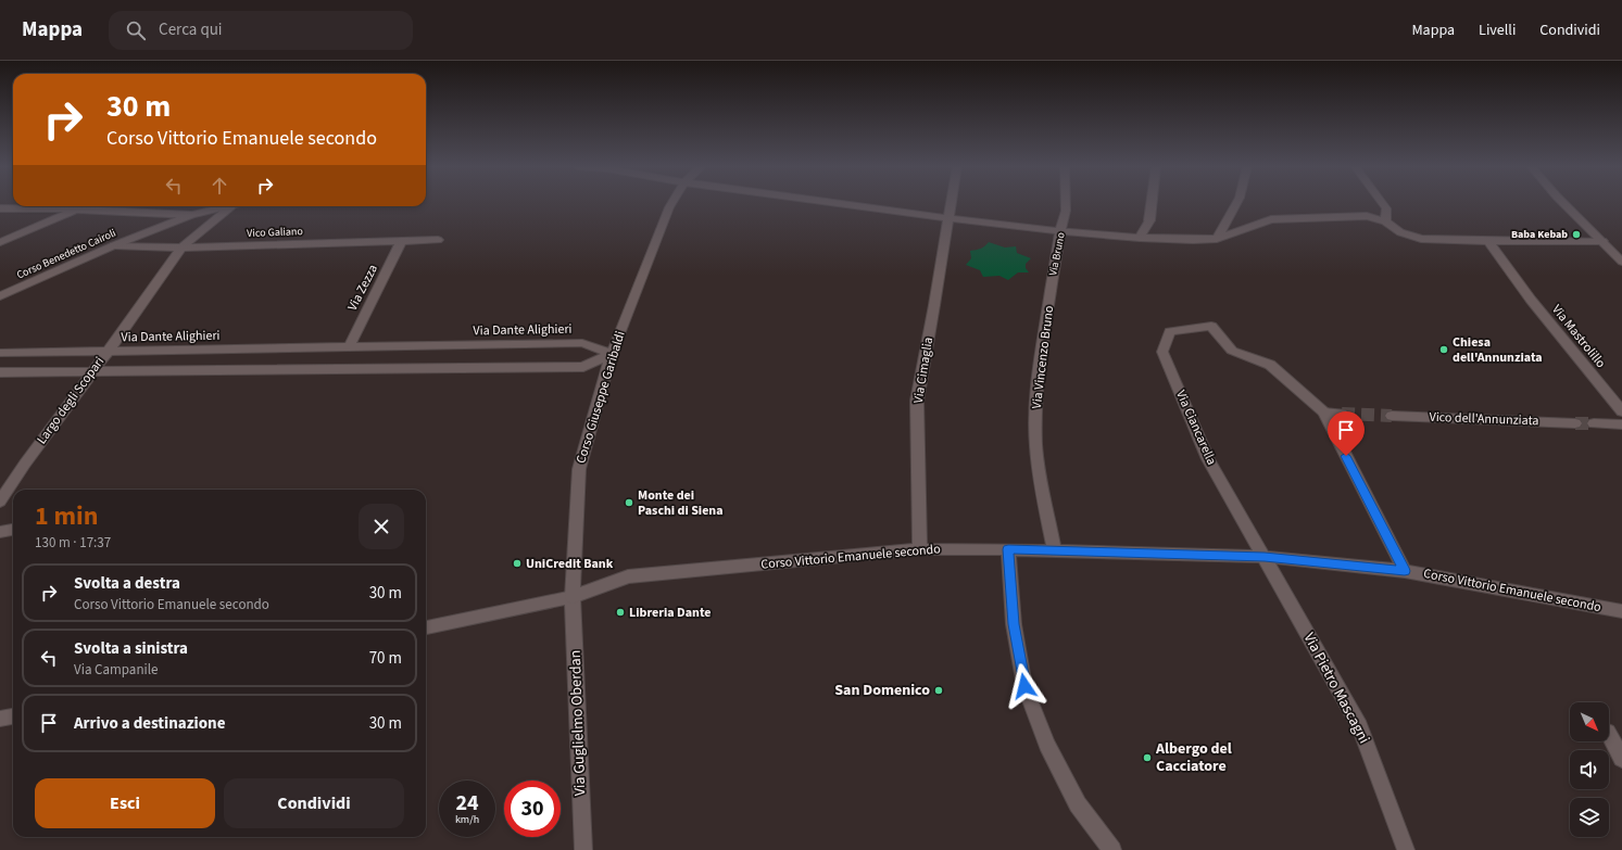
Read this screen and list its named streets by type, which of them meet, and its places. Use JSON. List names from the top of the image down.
{
  "streets": {
    "street": [
      "Vico Galiano",
      "Corso Benedetto Cairoli",
      "Via Bruno",
      "Via Zezza",
      "Via Dante Alighieri",
      "Via Mastrolillo",
      "Via Vincenzo Bruno",
      "Via Cimaglia",
      "Corso Giuseppe Garibaldi",
      "Largo degli Scopari",
      "Vico dell'Annunziata",
      "Via Ciancarella",
      "Corso Vittorio Emanuele secondo",
      "Via Pietro Mascagni",
      "Via Guglielmo Oberdan"
    ]
  },
  "crossings": [
    ["Vico Galiano", "Corso Benedetto Cairoli"],
    ["Vico Galiano", "Via Zezza"],
    ["Vico Galiano", "Largo degli Scopari"],
    ["Via Bruno", "Via Vincenzo Bruno"],
    ["Via Zezza", "Via Dante Alighieri"],
    ["Via Dante Alighieri", "Corso Giuseppe Garibaldi"],
    ["Via Dante Alighieri", "Largo degli Scopari"],
    ["Via Vincenzo Bruno", "Corso Vittorio Emanuele secondo"],
    ["Via Cimaglia", "Corso Vittorio Emanuele secondo"],
    ["Corso Giuseppe Garibaldi", "Corso Vittorio Emanuele secondo"],
    ["Corso Giuseppe Garibaldi", "Via Guglielmo Oberdan"],
    ["Via Ciancarella", "Corso Vittorio Emanuele secondo"],
    ["Via Ciancarella", "Via Pietro Mascagni"],
    ["Corso Vittorio Emanuele secondo", "Via Pietro Mascagni"],
    ["Corso Vittorio Emanuele secondo", "Via Guglielmo Oberdan"]
  ],
  "places": [
    "Baba Kebab",
    "Chiesa dell'Annunziata",
    "Monte dei Paschi di Siena",
    "UniCredit Bank",
    "Libreria Dante",
    "San Domenico",
    "Albergo del Cacciatore"
  ],
  "north": "bottom right",
  "page": {
    "header": "Mappa",
    "search": "Cerca qui",
    "nav": ["Mappa", "Livelli", "Condividi"],
    "turn": ["30 m", "Corso Vittorio Emanuele secondo"],
    "heading": ["1 min", "130 m · 17:37"],
    "list": [
      {
        "name": "Svolta a destra",
        "note": "Corso Vittorio Emanuele secondo",
        "value": "30 m"
      },
      {
        "name": "Svolta a sinistra",
        "note": "Via Campanile",
        "value": "70 m"
      },
      {
        "name": "Arrivo a destinazione",
        "value": "30 m"
      }
    ],
    "buttons": ["Esci", "Condividi"],
    "speed": "24 km/h",
    "limit": "30"
  }
}
